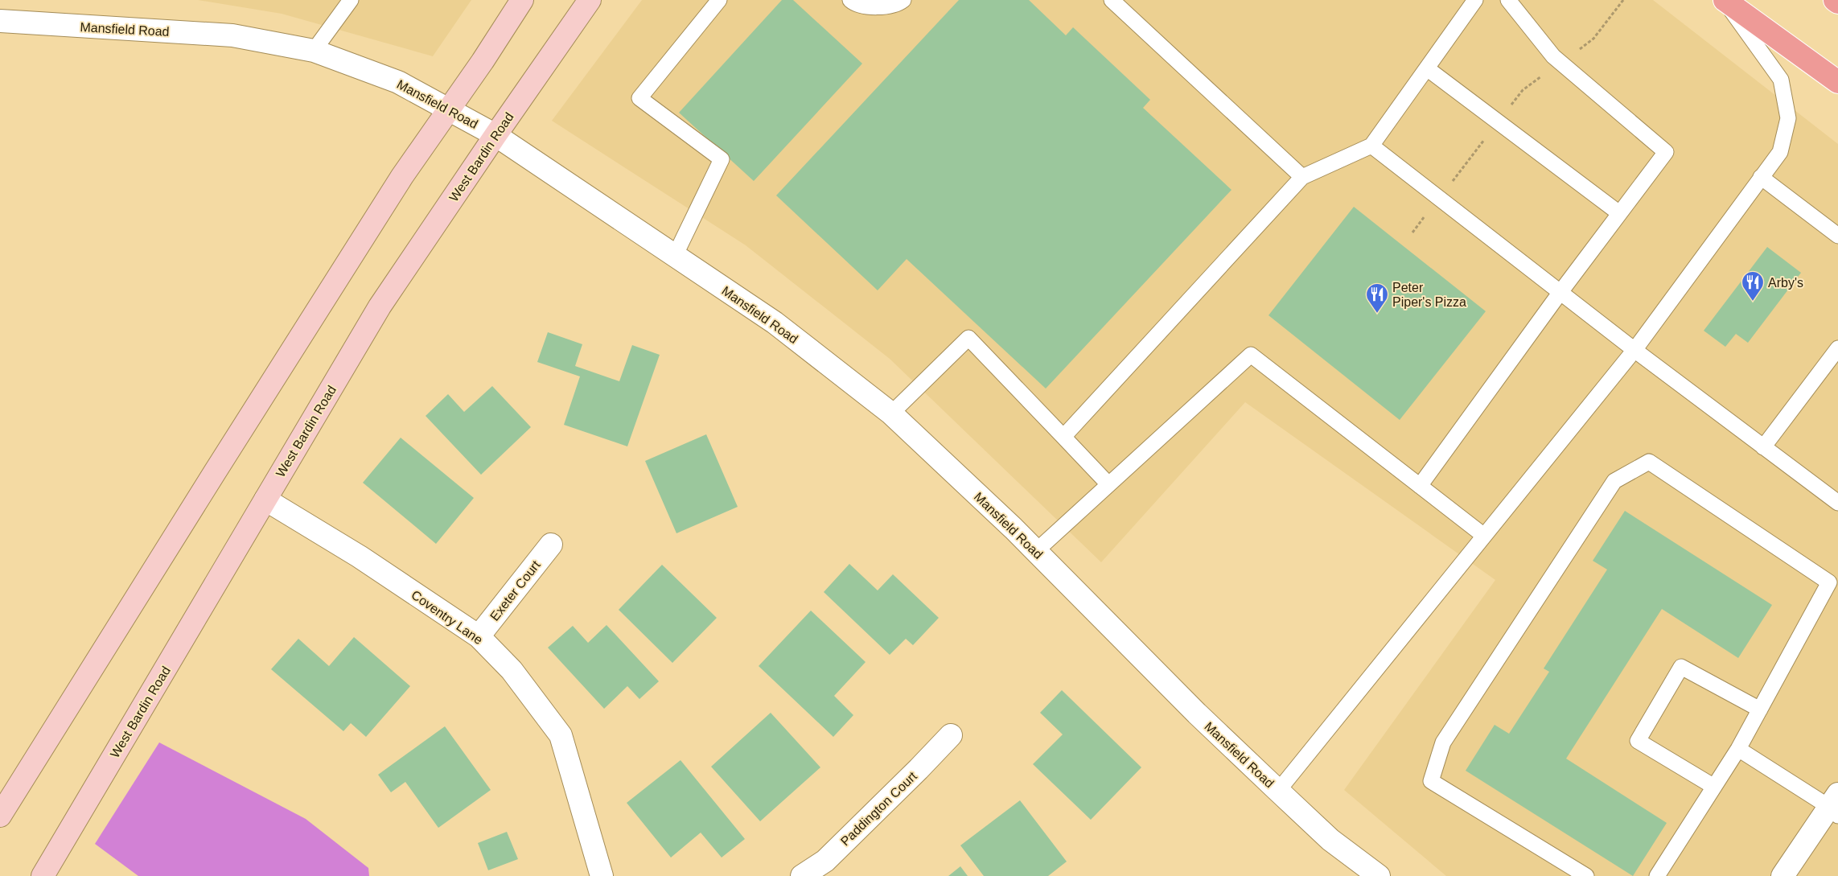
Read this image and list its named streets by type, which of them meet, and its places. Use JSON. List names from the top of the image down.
{
  "streets": {
    "main road": ["West Bardin Road"],
    "street": [
      "Mansfield Road",
      "Exeter Court",
      "Coventry Lane",
      "Paddington Court"
    ]
  },
  "crossings": [
    ["Mansfield Road", "West Bardin Road"],
    ["West Bardin Road", "Coventry Lane"],
    ["Exeter Court", "Coventry Lane"]
  ],
  "places": {
    "restaurant": ["Arby's", "Peter Piper's Pizza"]
  }
}
